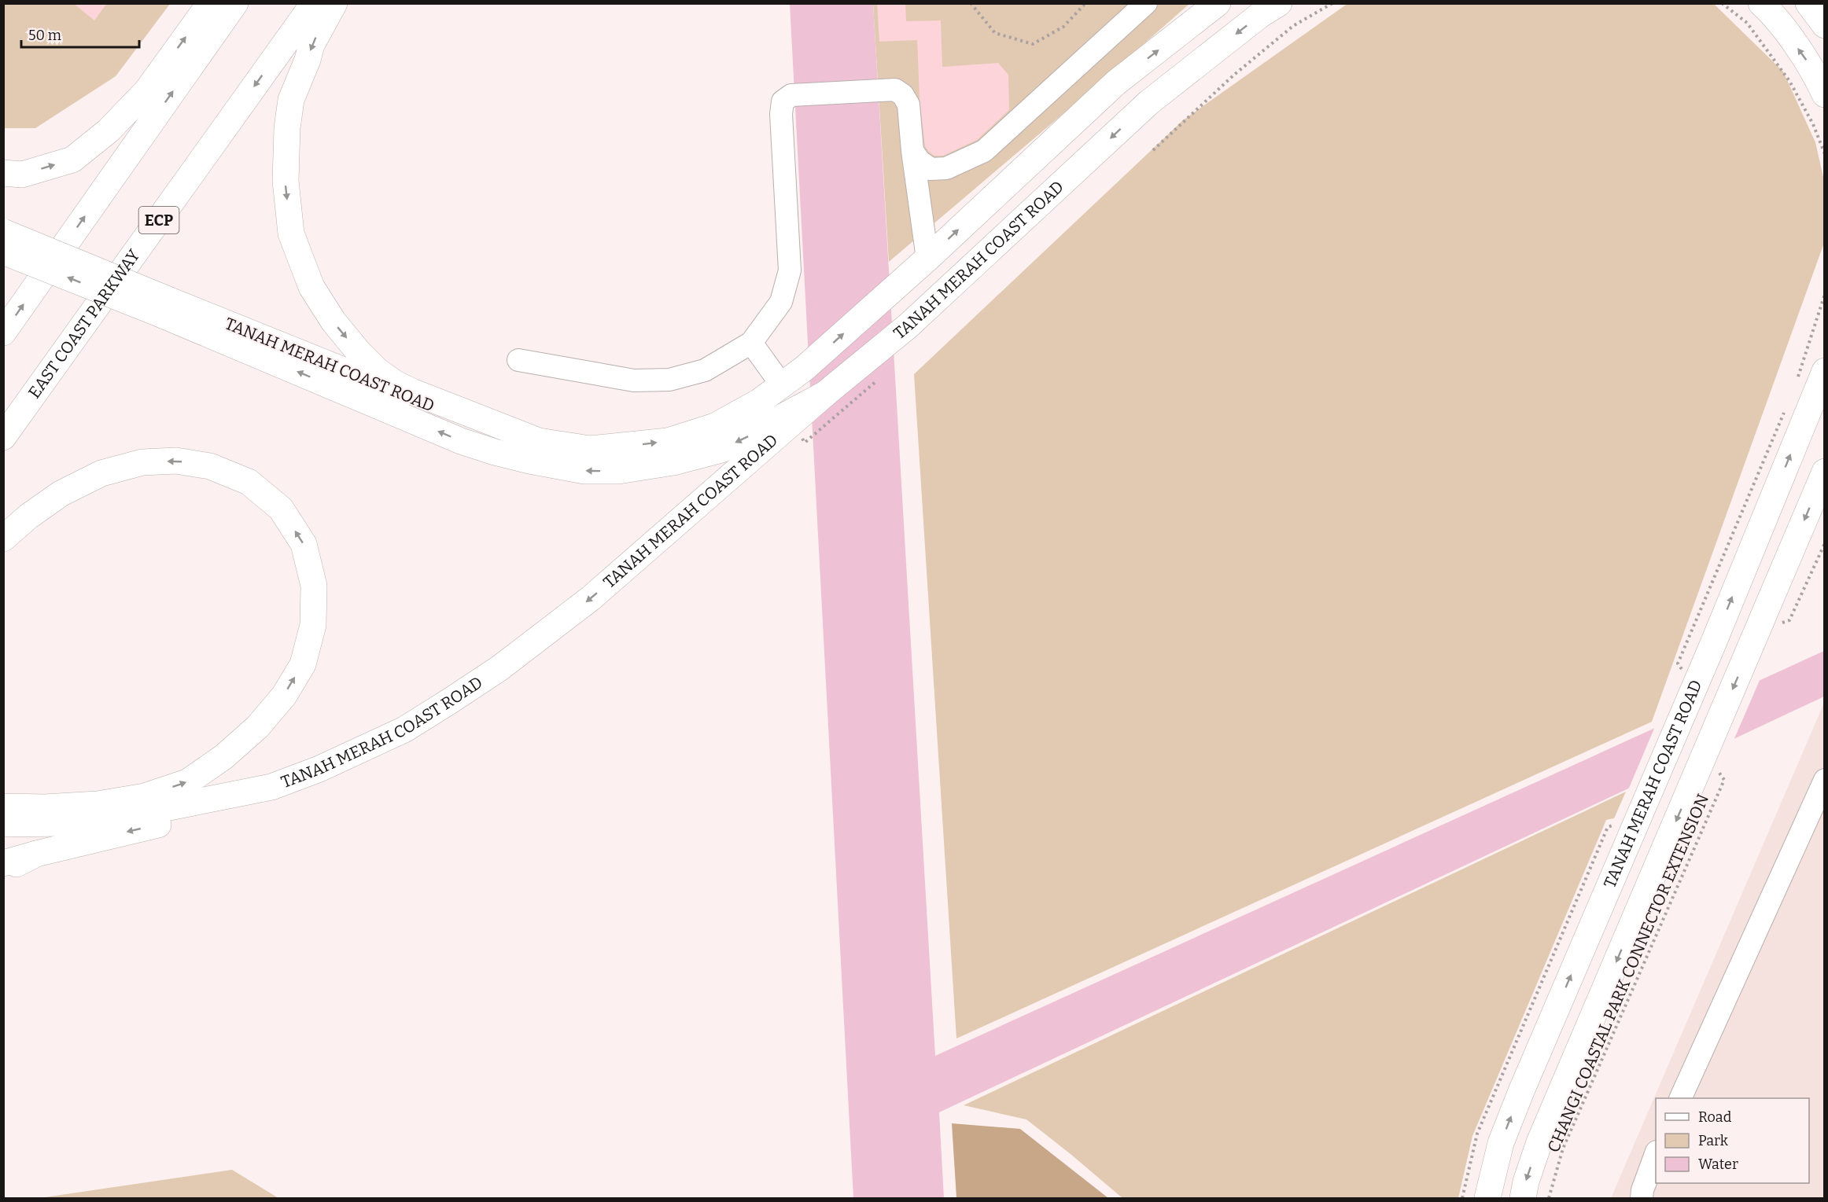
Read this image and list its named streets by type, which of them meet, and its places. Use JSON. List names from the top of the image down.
{
  "streets": {
    "main road": ["ECP", "TANAH MERAH COAST ROAD", "EAST COAST PARKWAY"],
    "path": ["CHANGI COASTAL PARK CONNECTOR EXTENSION"]
  },
  "legend": ["Road", "Park", "Water"],
  "scale_bar": "50 m"
}
